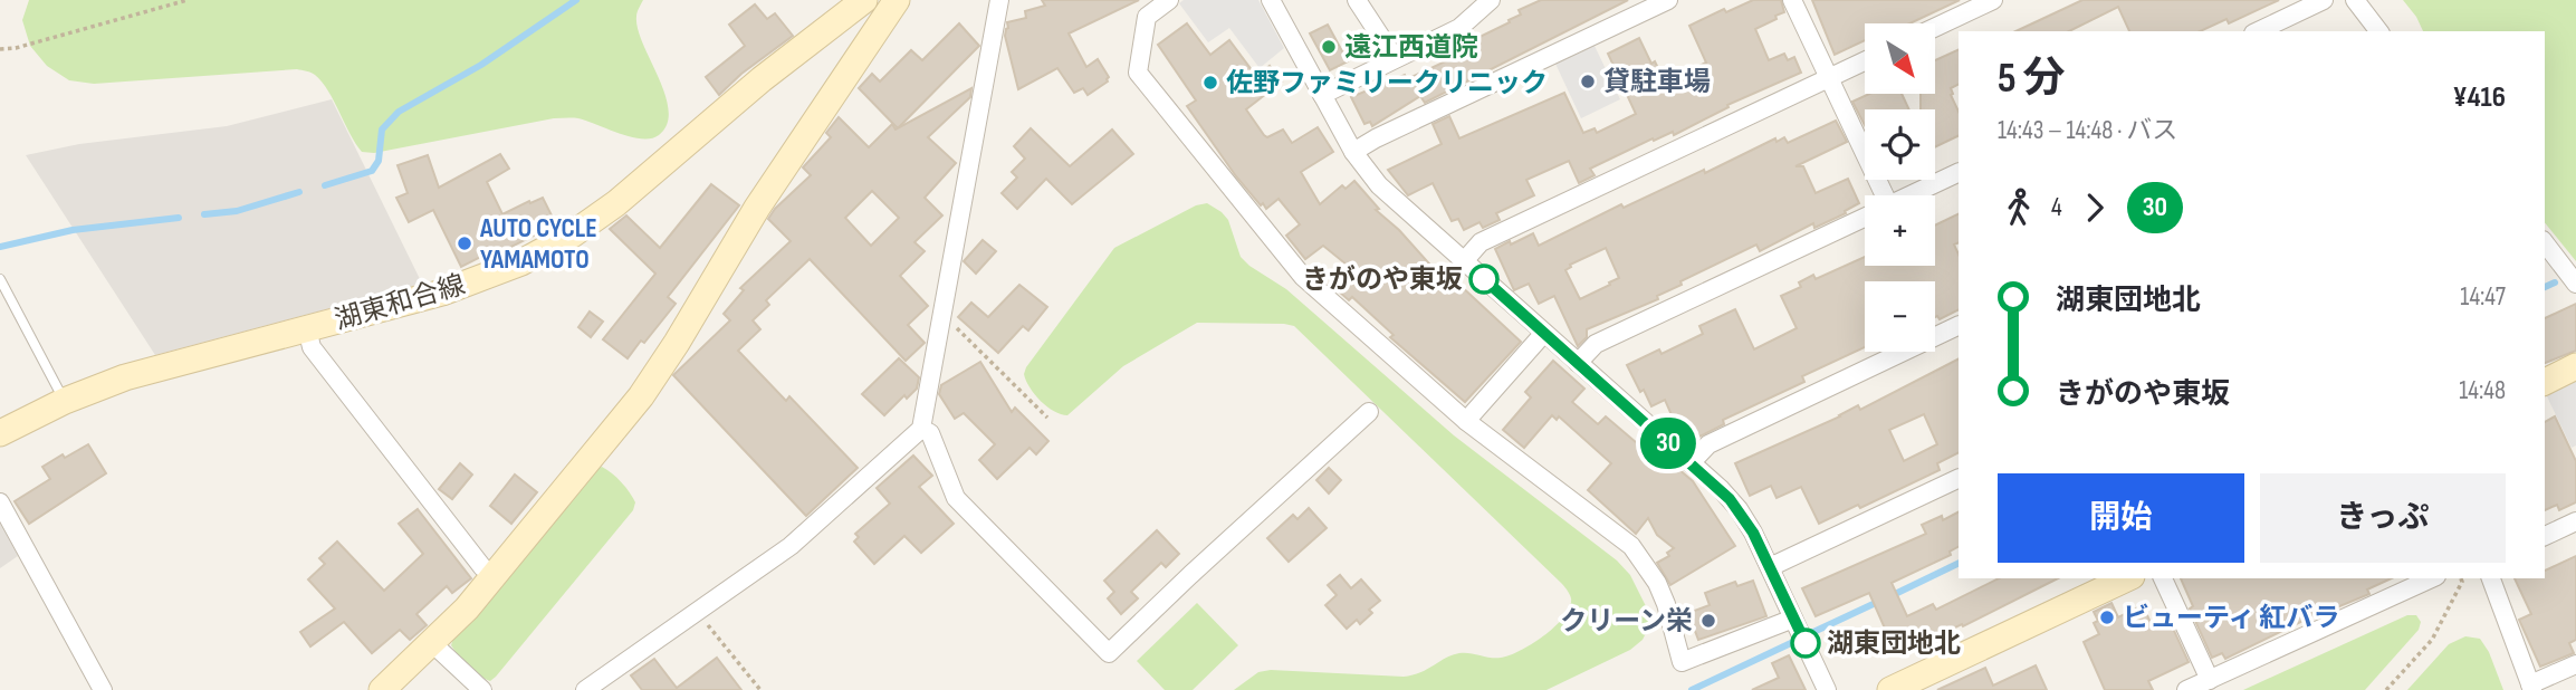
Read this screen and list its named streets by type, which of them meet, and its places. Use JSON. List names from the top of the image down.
{
  "streets": {
    "street": ["湖東和合線"]
  },
  "places": [
    "遠江西道院",
    "貸駐車場",
    "佐野ファミリークリニック",
    "AUTO CYCLE YAMAMOTO",
    "きがのや東坂",
    "ビューティ 紅バラ",
    "クリーン栄",
    "湖東団地北"
  ],
  "lines": ["bus line 30"],
  "north": "bottom right",
  "page": {
    "on_map": "30",
    "map_buttons": ["+", "−"],
    "heading": ["5 分", "14:43 – 14:48 · バス", "¥416"],
    "legs": ["4", "30"],
    "list": [
      {
        "name": "湖東団地北",
        "value": "14:47"
      },
      {
        "name": "きがのや東坂",
        "value": "14:48"
      }
    ],
    "buttons": ["開始", "きっぷ"]
  }
}
